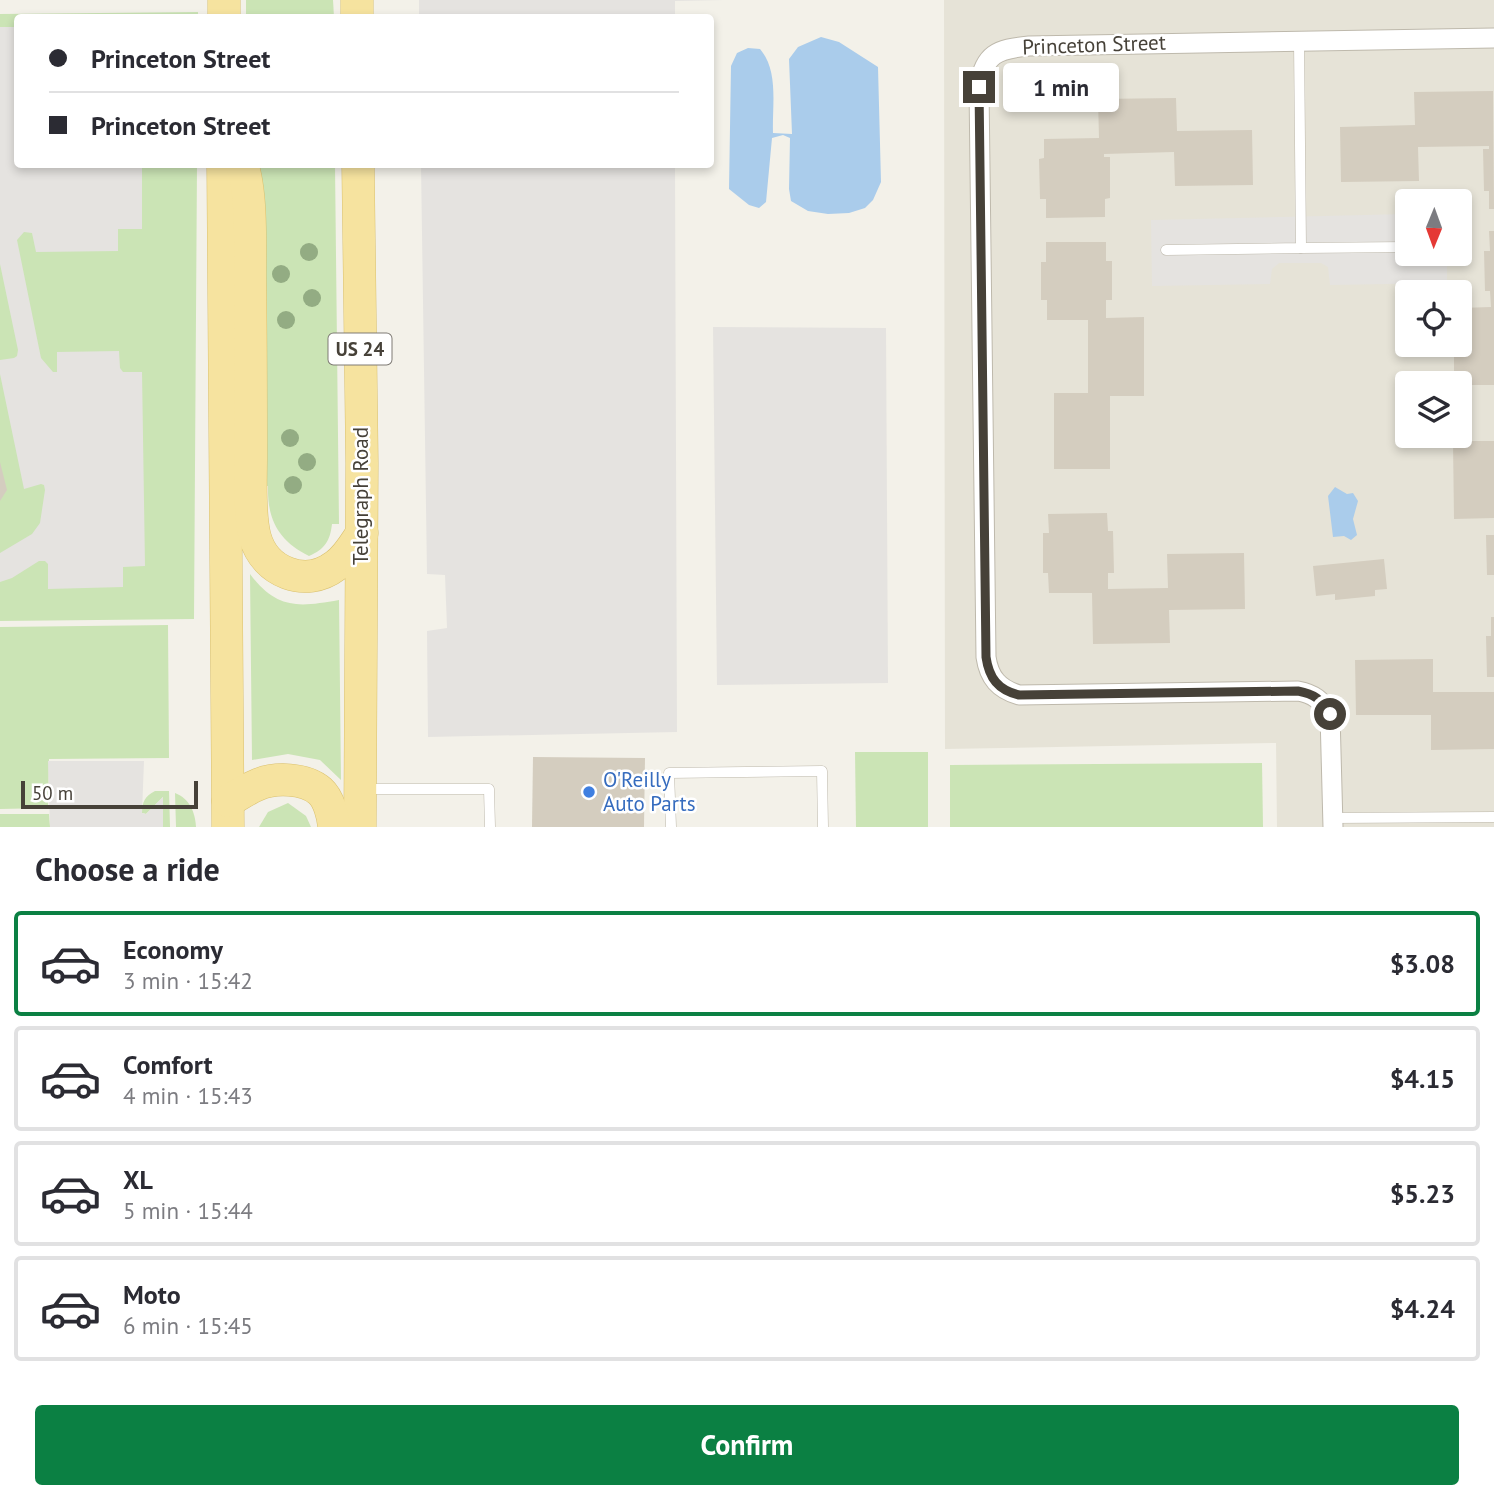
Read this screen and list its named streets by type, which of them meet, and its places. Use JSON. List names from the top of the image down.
{
  "streets": {
    "main road": ["US 24", "Telegraph Road"],
    "street": ["Princeton Street"]
  },
  "places": ["O'Reilly Auto Parts"],
  "scale_bar": "50 m",
  "north": "bottom",
  "page": {
    "banner": ["Princeton Street", "Princeton Street"],
    "bubble": "1 min",
    "scale": "50 m",
    "heading": "Choose a ride",
    "list": [
      {
        "name": "Economy",
        "note": "3 min · 15:42",
        "value": "$3.08"
      },
      {
        "name": "Comfort",
        "note": "4 min · 15:43",
        "value": "$4.15"
      },
      {
        "name": "XL",
        "note": "5 min · 15:44",
        "value": "$5.23"
      },
      {
        "name": "Moto",
        "note": "6 min · 15:45",
        "value": "$4.24"
      }
    ],
    "buttons": "Confirm"
  }
}
